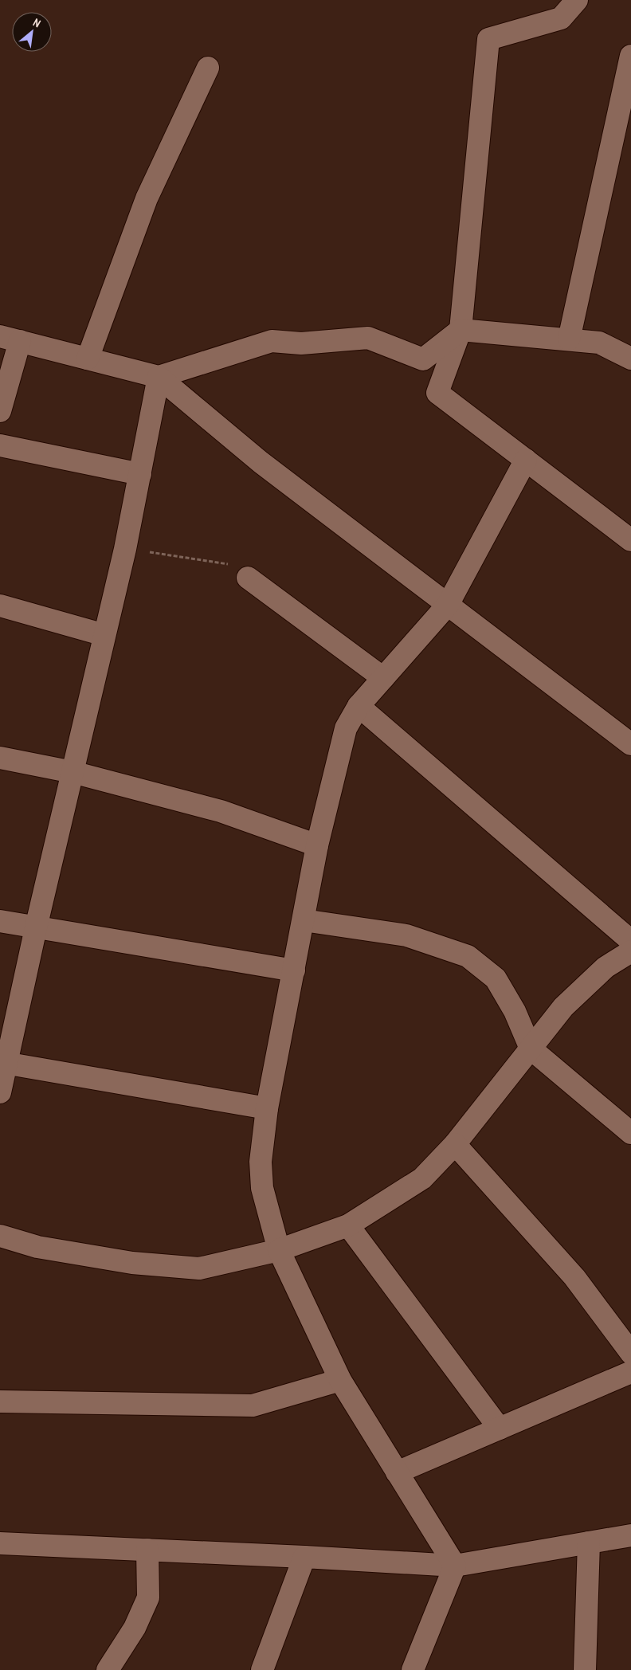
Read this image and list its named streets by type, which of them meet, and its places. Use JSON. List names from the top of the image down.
{
  "north": "top right"
}
